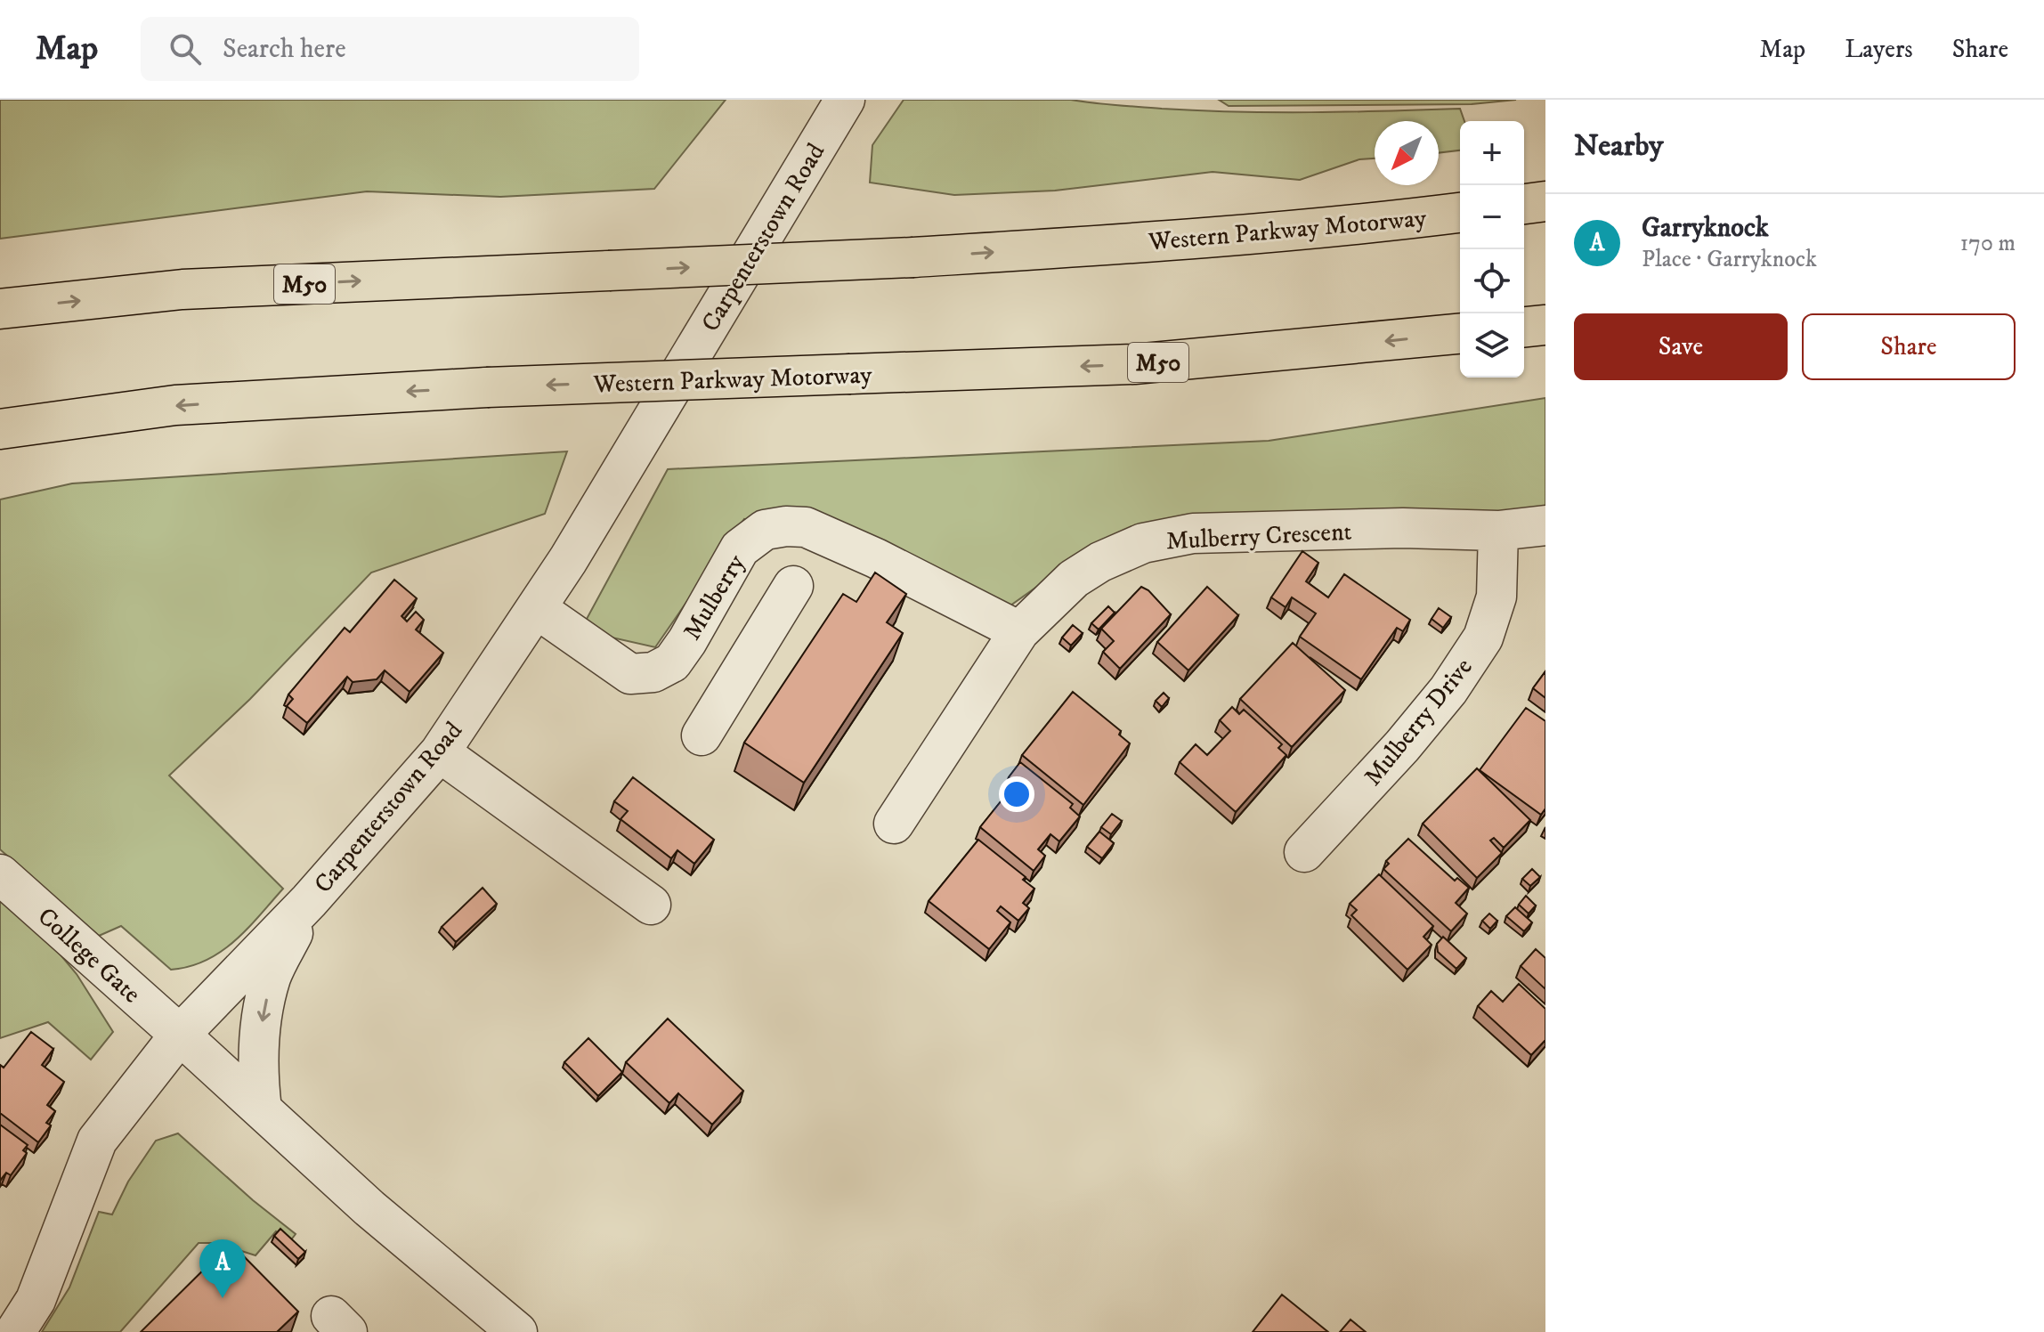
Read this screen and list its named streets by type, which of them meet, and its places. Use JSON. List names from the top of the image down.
{
  "streets": {
    "highway": ["Western Parkway Motorway", "M50"],
    "street": [
      "Carpenterstown Road",
      "Mulberry Crescent",
      "Mulberry",
      "Mulberry Drive",
      "College Gate"
    ]
  },
  "crossings": [
    ["Carpenterstown Road", "Mulberry"],
    ["Carpenterstown Road", "College Gate"],
    ["Mulberry Crescent", "Mulberry"],
    ["Mulberry Crescent", "Mulberry Drive"]
  ],
  "north": "bottom left",
  "page": {
    "header": "Map",
    "search": "Search here",
    "nav": ["Map", "Layers", "Share"],
    "heading": "Nearby",
    "map_buttons": ["+", "−"],
    "list": [
      {
        "mark": "A",
        "name": "Garryknock",
        "note": "Place · Garryknock",
        "value": "170 m"
      }
    ],
    "buttons": ["Save", "Share"],
    "pins": "A"
  }
}
